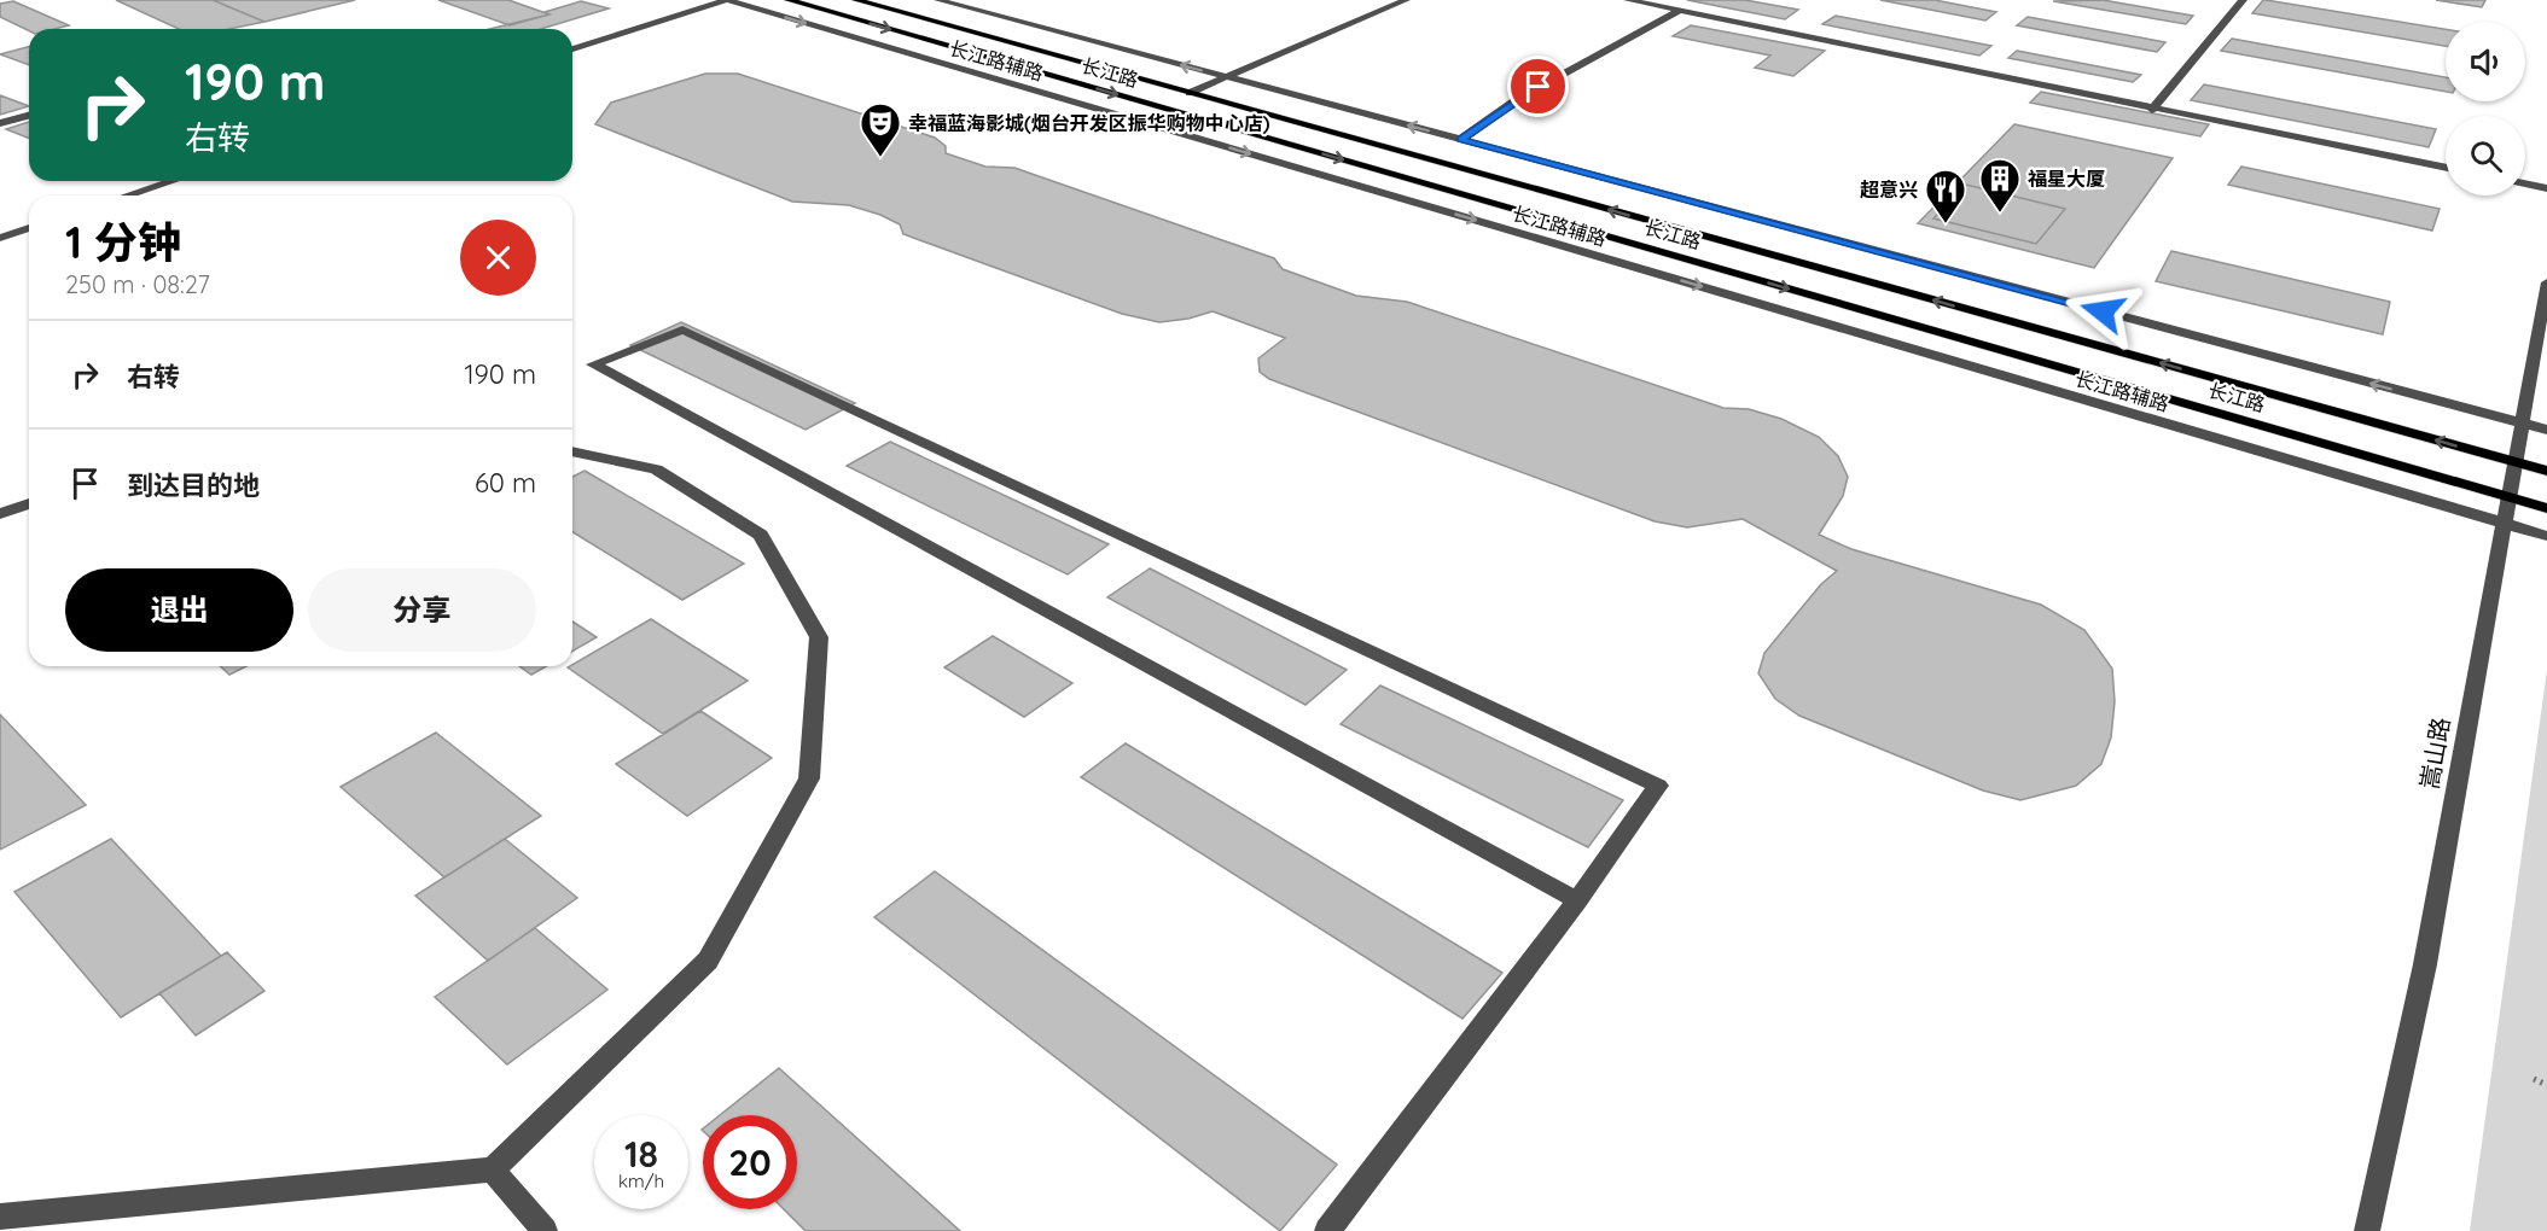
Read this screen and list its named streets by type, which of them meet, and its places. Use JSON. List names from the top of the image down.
{
  "streets": {
    "main road": ["长江路"],
    "street": ["长江路辅路", "嵩山路"]
  },
  "crossings": [
    ["长江路辅路", "嵩山路"],
    ["长江路", "嵩山路"]
  ],
  "places": {
    "theatre": ["幸福蓝海影城(烟台开发区振华购物中心店)"],
    "building": ["福星大厦"],
    "restaurant": ["超意兴"]
  },
  "page": {
    "turn": ["190 m", "右转"],
    "heading": ["1 分钟", "250 m · 08:27"],
    "list": [
      {
        "name": "右转",
        "value": "190 m"
      },
      {
        "name": "到达目的地",
        "value": "60 m"
      }
    ],
    "buttons": ["退出", "分享"],
    "speed": "18 km/h",
    "limit": "20"
  }
}
